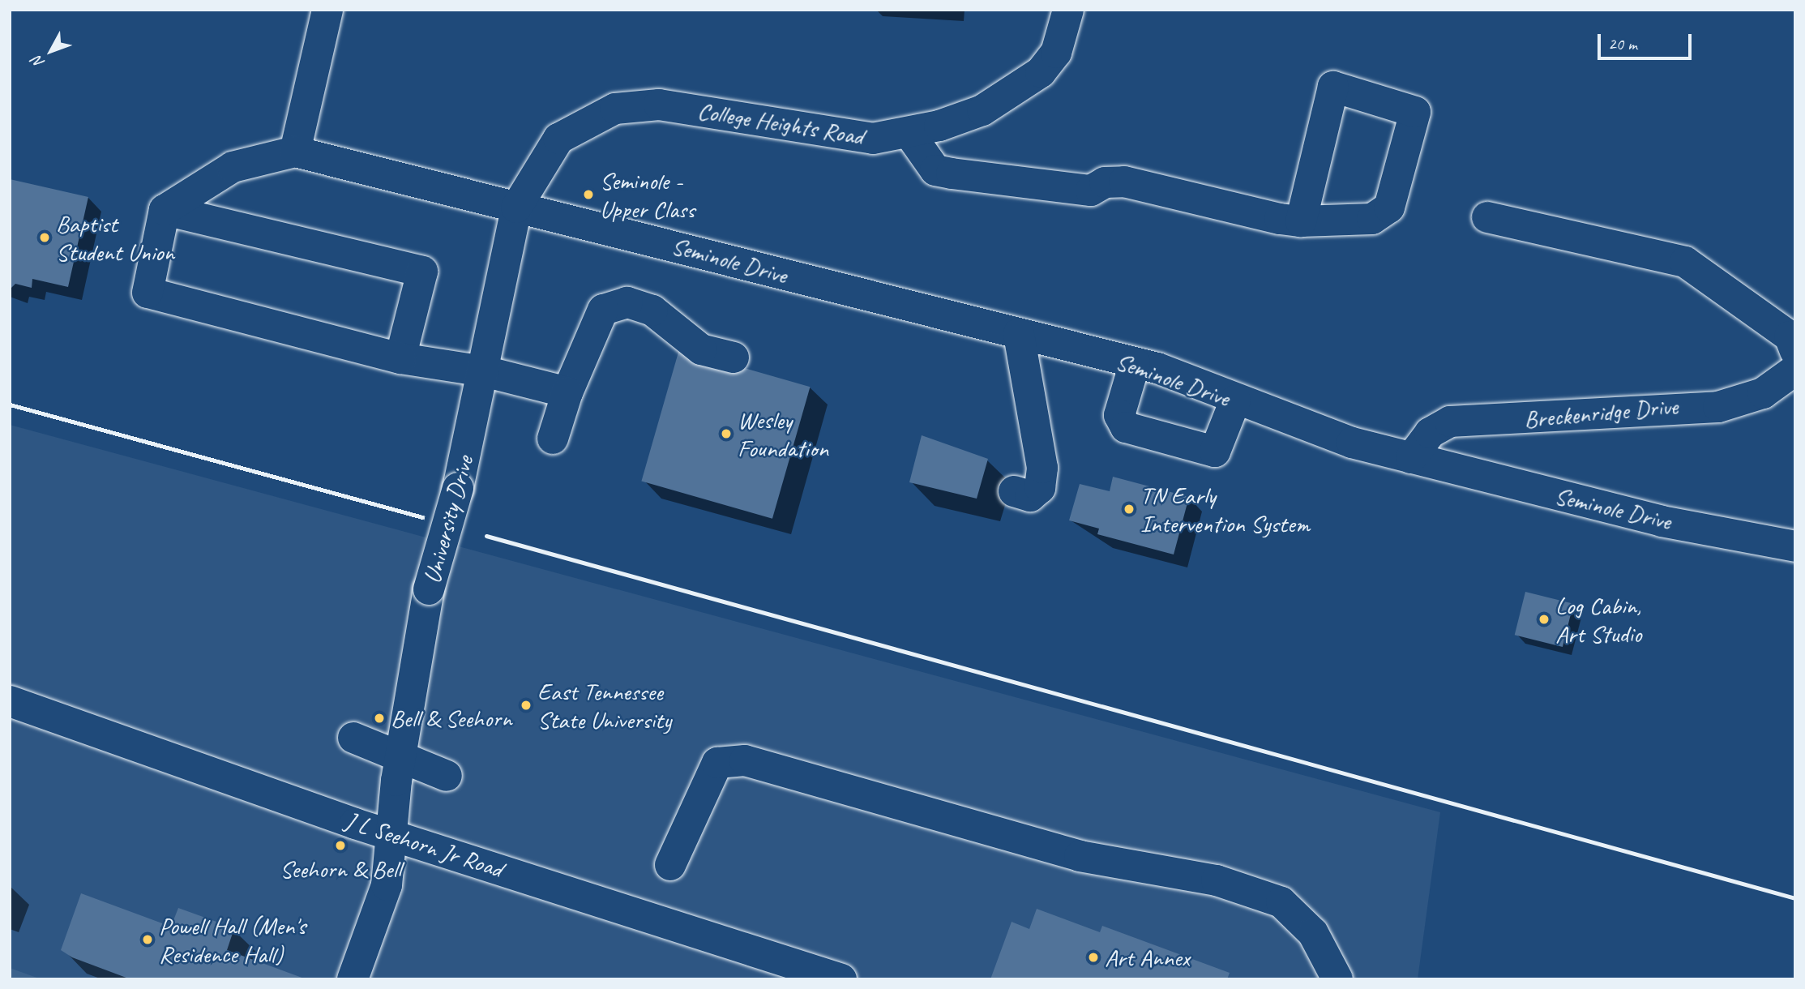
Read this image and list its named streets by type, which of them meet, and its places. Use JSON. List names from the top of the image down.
{
  "streets": {
    "street": [
      "College Heights Road",
      "Seminole Drive",
      "Breckenridge Drive",
      "University Drive",
      "J L Seehorn Jr Road"
    ]
  },
  "crossings": [
    ["College Heights Road", "Seminole Drive"],
    ["College Heights Road", "University Drive"],
    ["Seminole Drive", "Breckenridge Drive"],
    ["Seminole Drive", "University Drive"],
    ["University Drive", "J L Seehorn Jr Road"]
  ],
  "places": [
    "Seminole - Upper Class",
    "Baptist Student Union",
    "Wesley Foundation",
    "TN Early Intervention System",
    "Log Cabin, Art Studio",
    "East Tennessee State University",
    "Bell & Seehorn",
    "Seehorn & Bell",
    "Powell Hall (Men's Residence Hall)",
    "Art Annex"
  ],
  "scale_bar": "20 m",
  "north": "bottom left"
}
